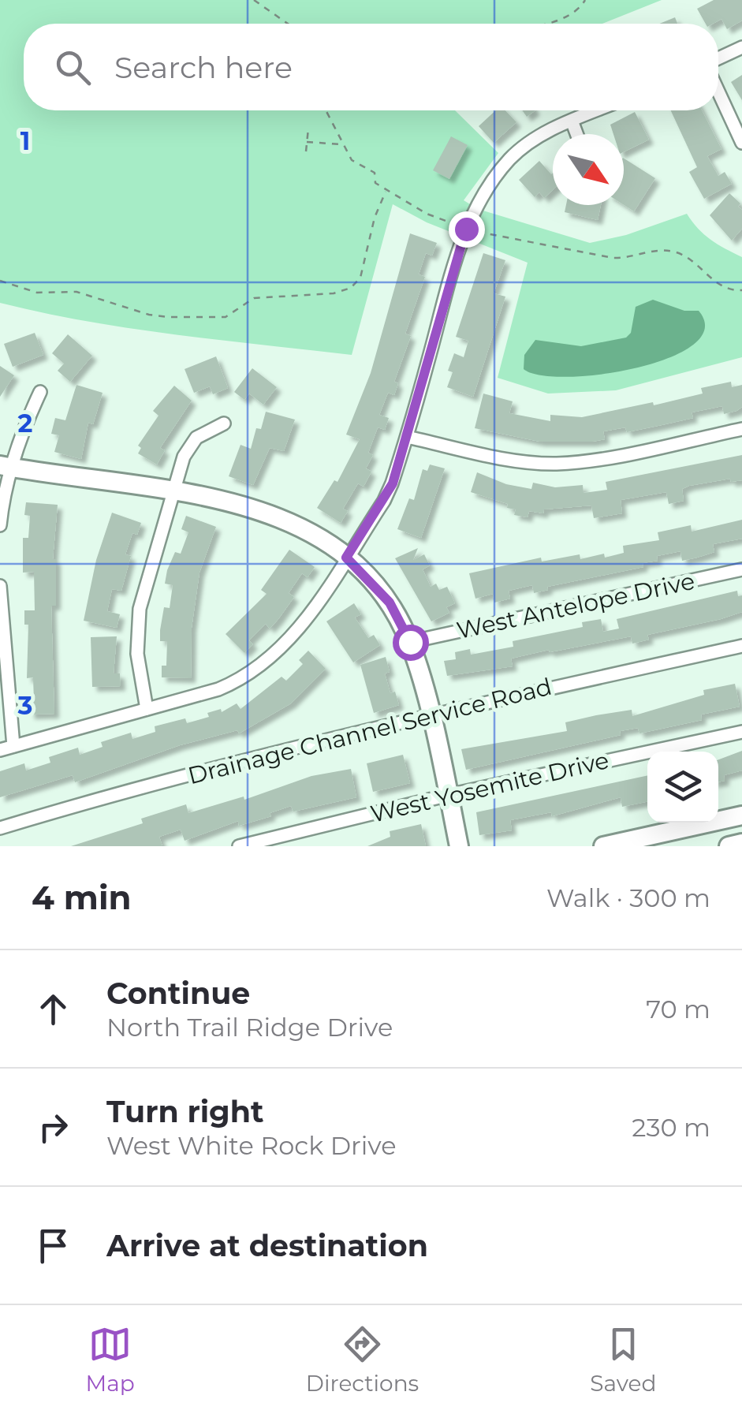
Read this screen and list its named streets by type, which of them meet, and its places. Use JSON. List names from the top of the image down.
{
  "streets": {
    "street": ["West Antelope Drive", "Drainage Channel Service Road", "West Yosemite Drive"]
  },
  "north": "bottom right",
  "page": {
    "search": "Search here",
    "heading": ["4 min", "Walk · 300 m"],
    "list": [
      ["Continue", "North Trail Ridge Drive", "70 m"],
      ["Turn right", "West White Rock Drive", "230 m"],
      "Arrive at destination"
    ],
    "nav": ["Map", "Directions", "Saved"]
  },
  "grid": {
    "rows": ["1", "2", "3"]
  }
}
